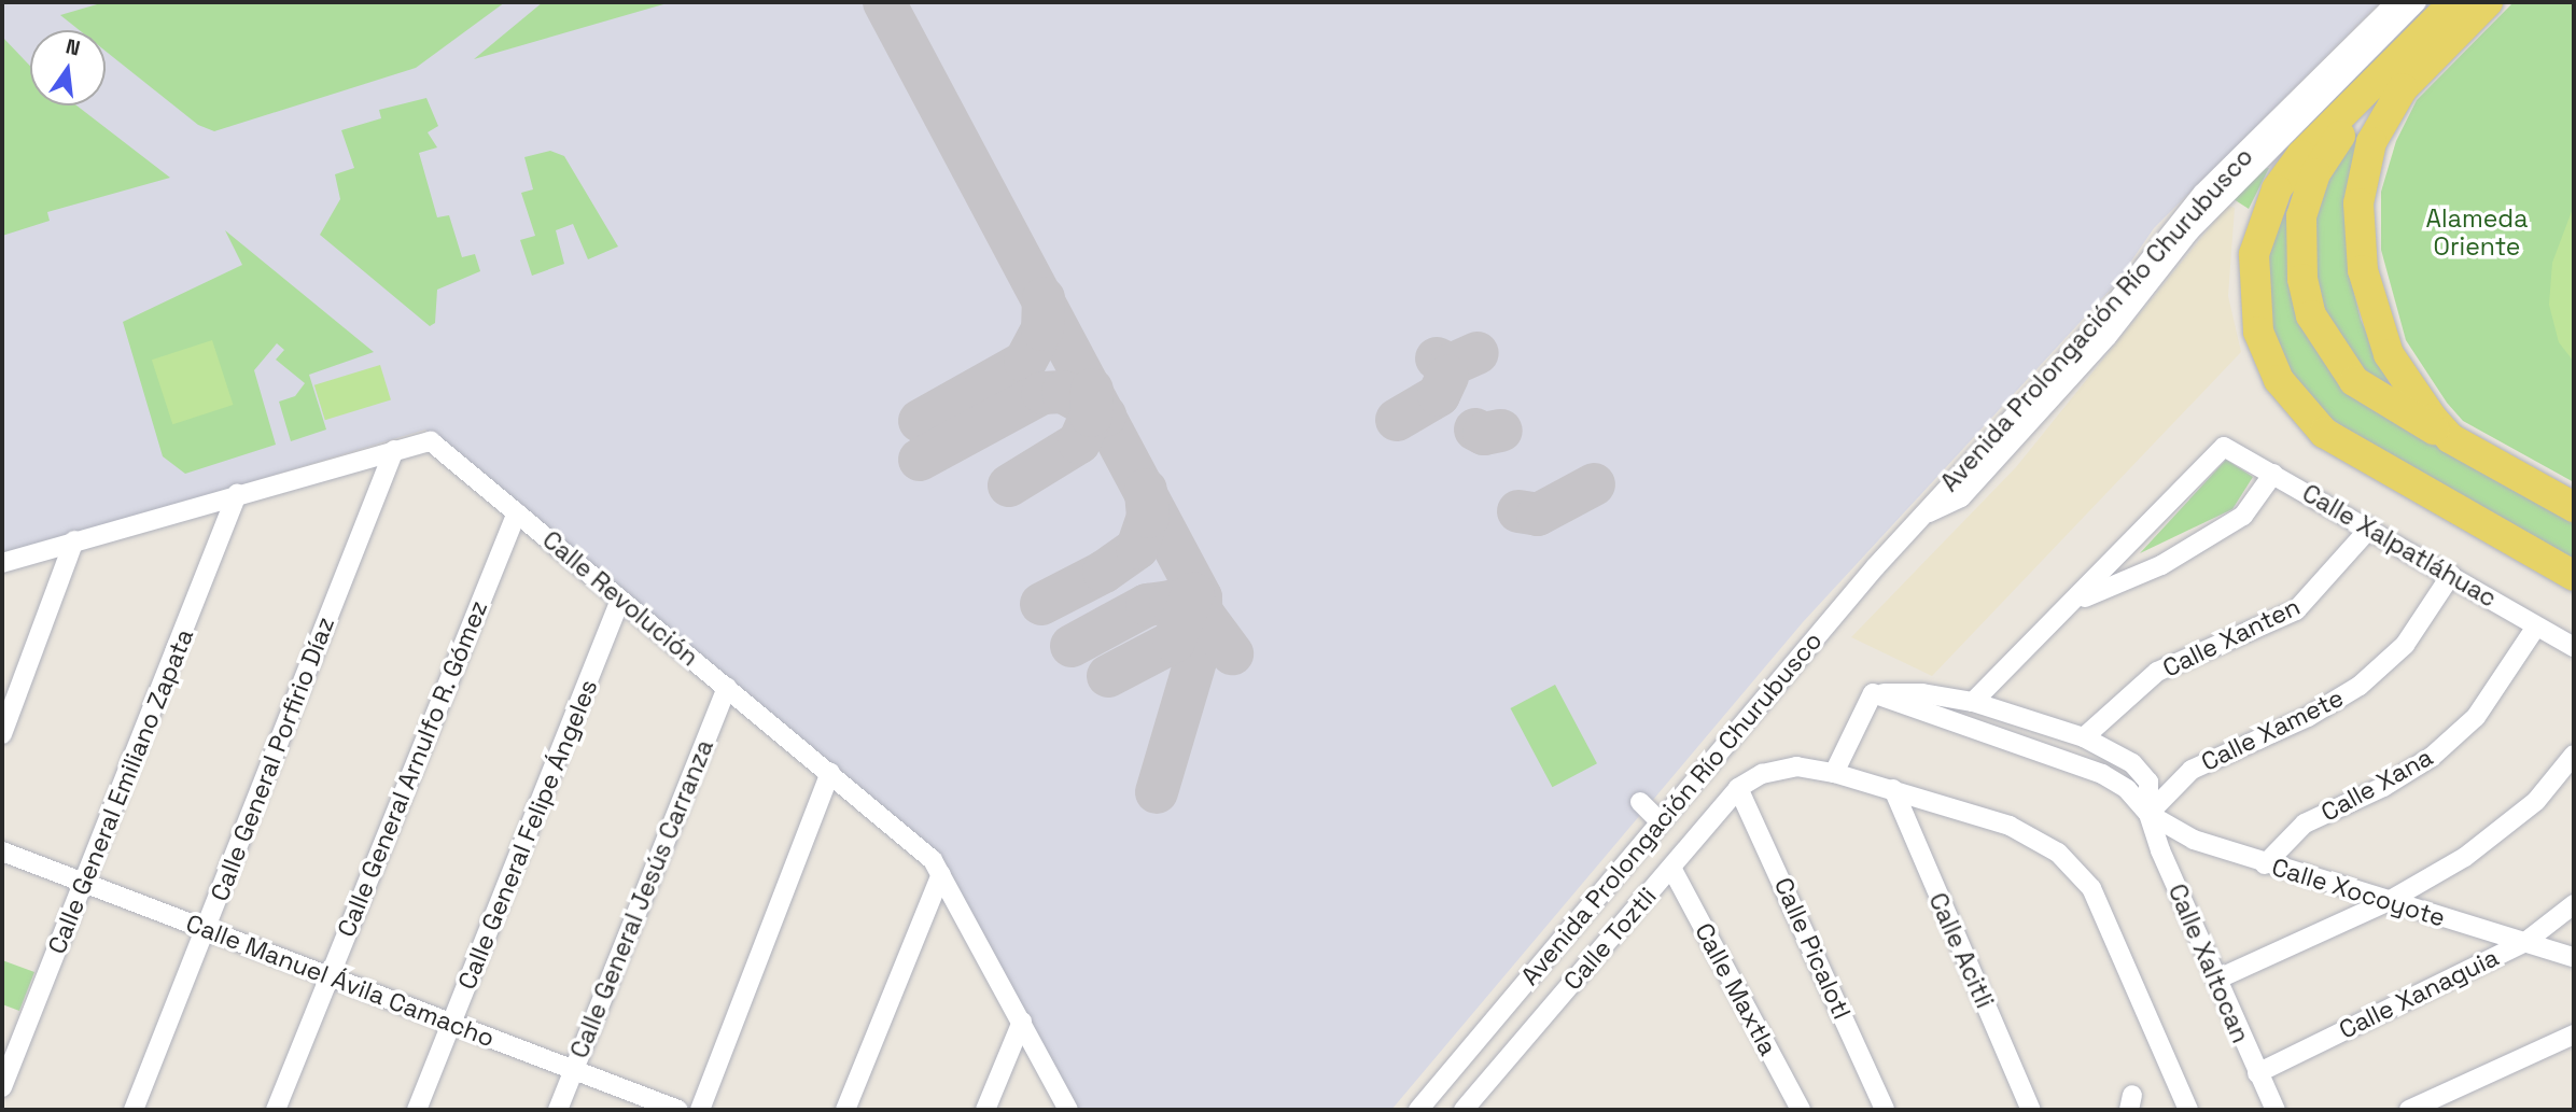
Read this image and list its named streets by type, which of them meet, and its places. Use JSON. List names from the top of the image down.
{
  "streets": {
    "street": [
      "Avenida Prolongación Río Churubusco",
      "Calle Xalpatláhuac",
      "Calle Revolución",
      "Calle Xanten",
      "Calle Xamete",
      "Calle General Porfirio Díaz",
      "Calle General Arnulfo R. Gómez",
      "Calle Xana",
      "Calle General Emiliano Zapata",
      "Calle General Felipe Ángeles",
      "Calle Xocoyote",
      "Calle General Jesús Carranza",
      "Calle Toztli",
      "Calle Picalotl",
      "Calle Acitli",
      "Calle Xaltocan",
      "Calle Manuel Ávila Camacho",
      "Calle Maxtla",
      "Calle Xanaguia"
    ]
  },
  "crossings": [
    ["Calle Xalpatláhuac", "Calle Xanten"],
    ["Calle Xalpatláhuac", "Calle Xamete"],
    ["Calle Xalpatláhuac", "Calle Xana"],
    ["Calle Revolución", "Calle General Porfirio Díaz"],
    ["Calle Revolución", "Calle General Arnulfo R. Gómez"],
    ["Calle Revolución", "Calle General Emiliano Zapata"],
    ["Calle Revolución", "Calle General Felipe Ángeles"],
    ["Calle Revolución", "Calle General Jesús Carranza"],
    ["Calle Xamete", "Calle Xocoyote"],
    ["Calle Xamete", "Calle Xaltocan"],
    ["Calle General Porfirio Díaz", "Calle Manuel Ávila Camacho"],
    ["Calle General Arnulfo R. Gómez", "Calle Manuel Ávila Camacho"],
    ["Calle Xana", "Calle Xocoyote"],
    ["Calle General Emiliano Zapata", "Calle Manuel Ávila Camacho"],
    ["Calle General Felipe Ángeles", "Calle Manuel Ávila Camacho"],
    ["Calle Xocoyote", "Calle Xaltocan"],
    ["Calle Xocoyote", "Calle Xanaguia"],
    ["Calle General Jesús Carranza", "Calle Manuel Ávila Camacho"],
    ["Calle Toztli", "Calle Picalotl"],
    ["Calle Toztli", "Calle Maxtla"],
    ["Calle Xaltocan", "Calle Xanaguia"]
  ],
  "parks": ["Alameda Oriente"],
  "north": "top"
}
